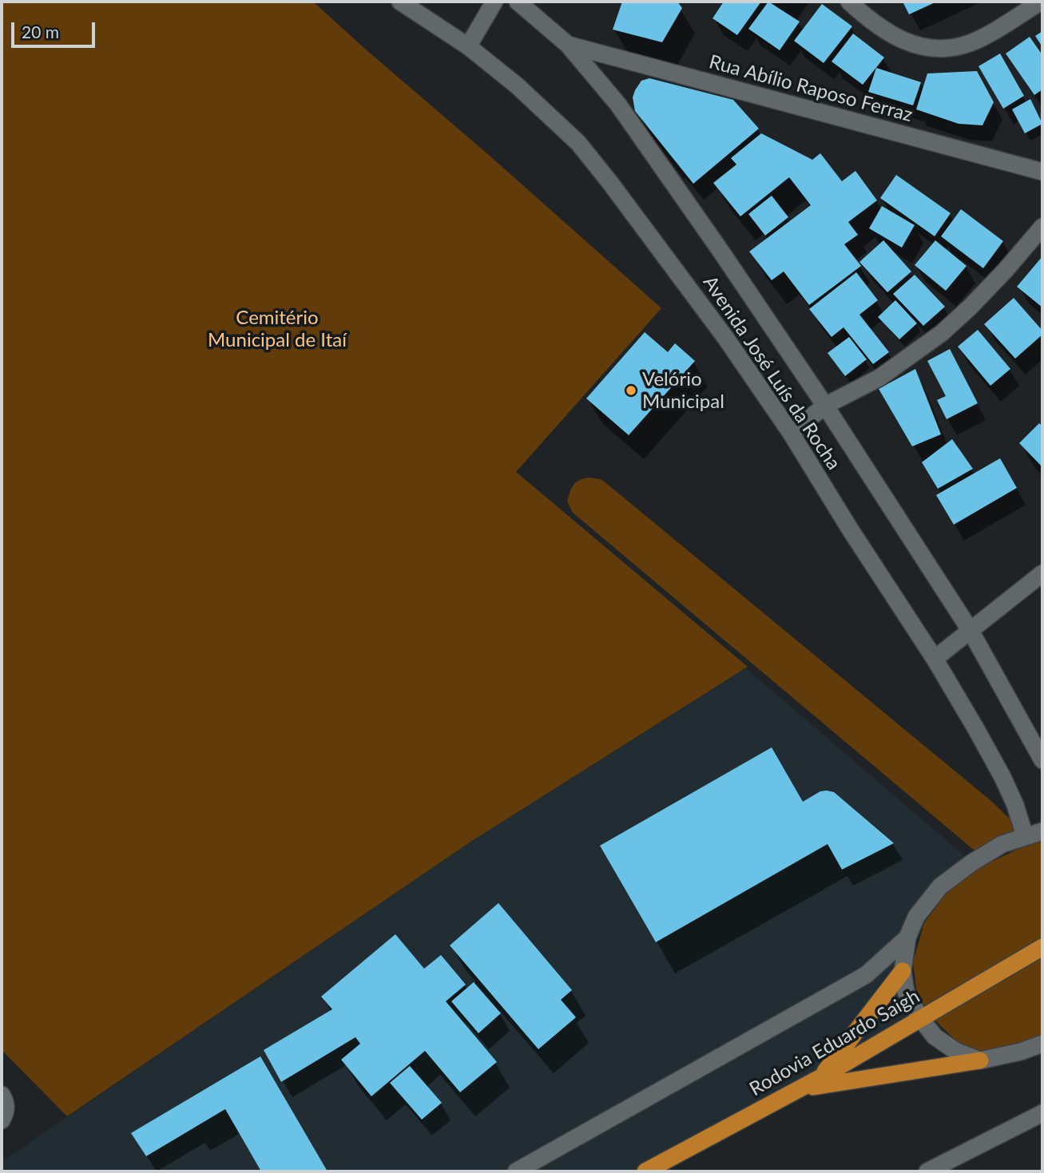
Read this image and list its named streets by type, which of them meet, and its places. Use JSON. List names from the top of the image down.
{
  "streets": {
    "highway": ["Rodovia Eduardo Saigh"],
    "street": ["Rua Abílio Raposo Ferraz", "Avenida José Luís da Rocha"]
  },
  "crossings": [
    ["Rua Abílio Raposo Ferraz", "Avenida José Luís da Rocha"]
  ],
  "parks": ["Cemitério Municipal de Itaí"],
  "places": ["Velório Municipal"],
  "scale_bar": "20 m"
}
